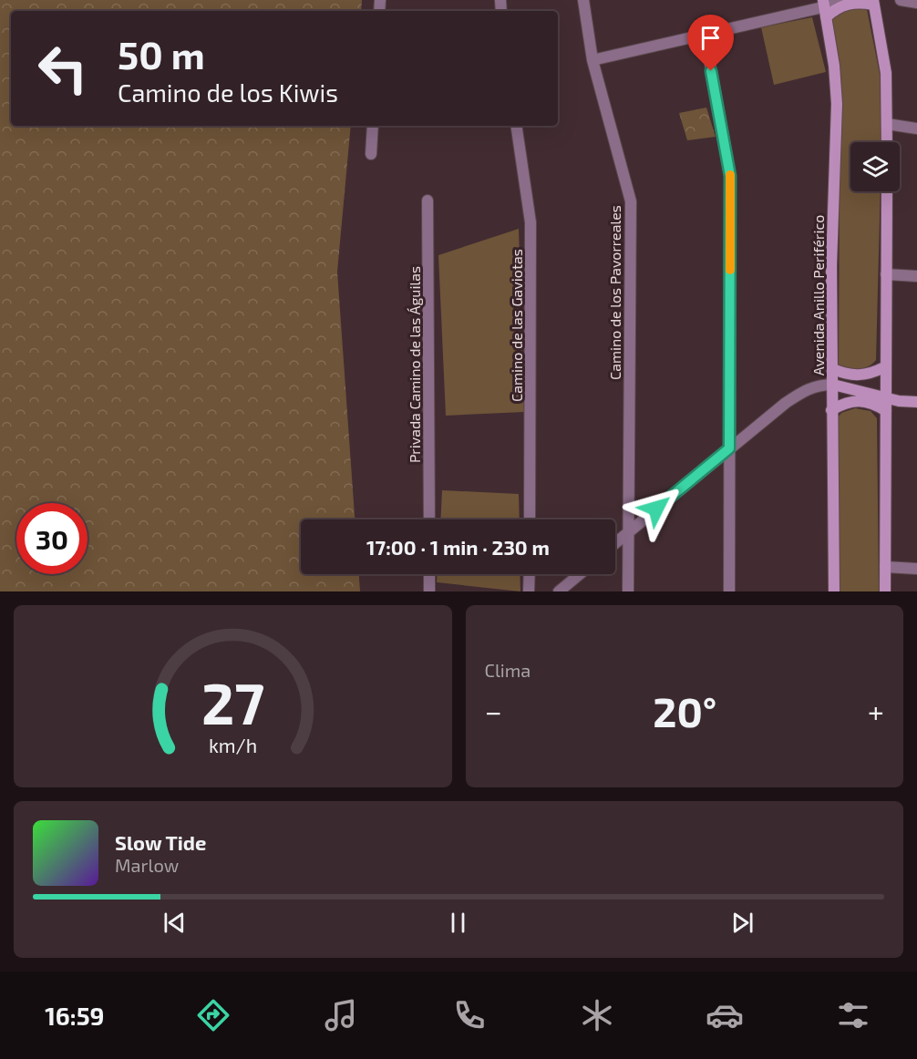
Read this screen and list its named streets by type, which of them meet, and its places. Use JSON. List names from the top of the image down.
{
  "streets": {
    "street": [
      "Camino de los Pavorreales",
      "Avenida Anillo Periférico",
      "Camino de las Gaviotas",
      "Privada Camino de las Águilas"
    ]
  },
  "page": {
    "turn": ["50 m", "Camino de los Kiwis"],
    "limit": "30",
    "trip": "17:00 · 1 min · 230 m",
    "tile": "Clima",
    "heat": ["−", "20°", "+"],
    "song": ["Slow Tide", "Marlow"],
    "tabs": "16:59",
    "gauge": ["27", "km/h"]
  }
}
